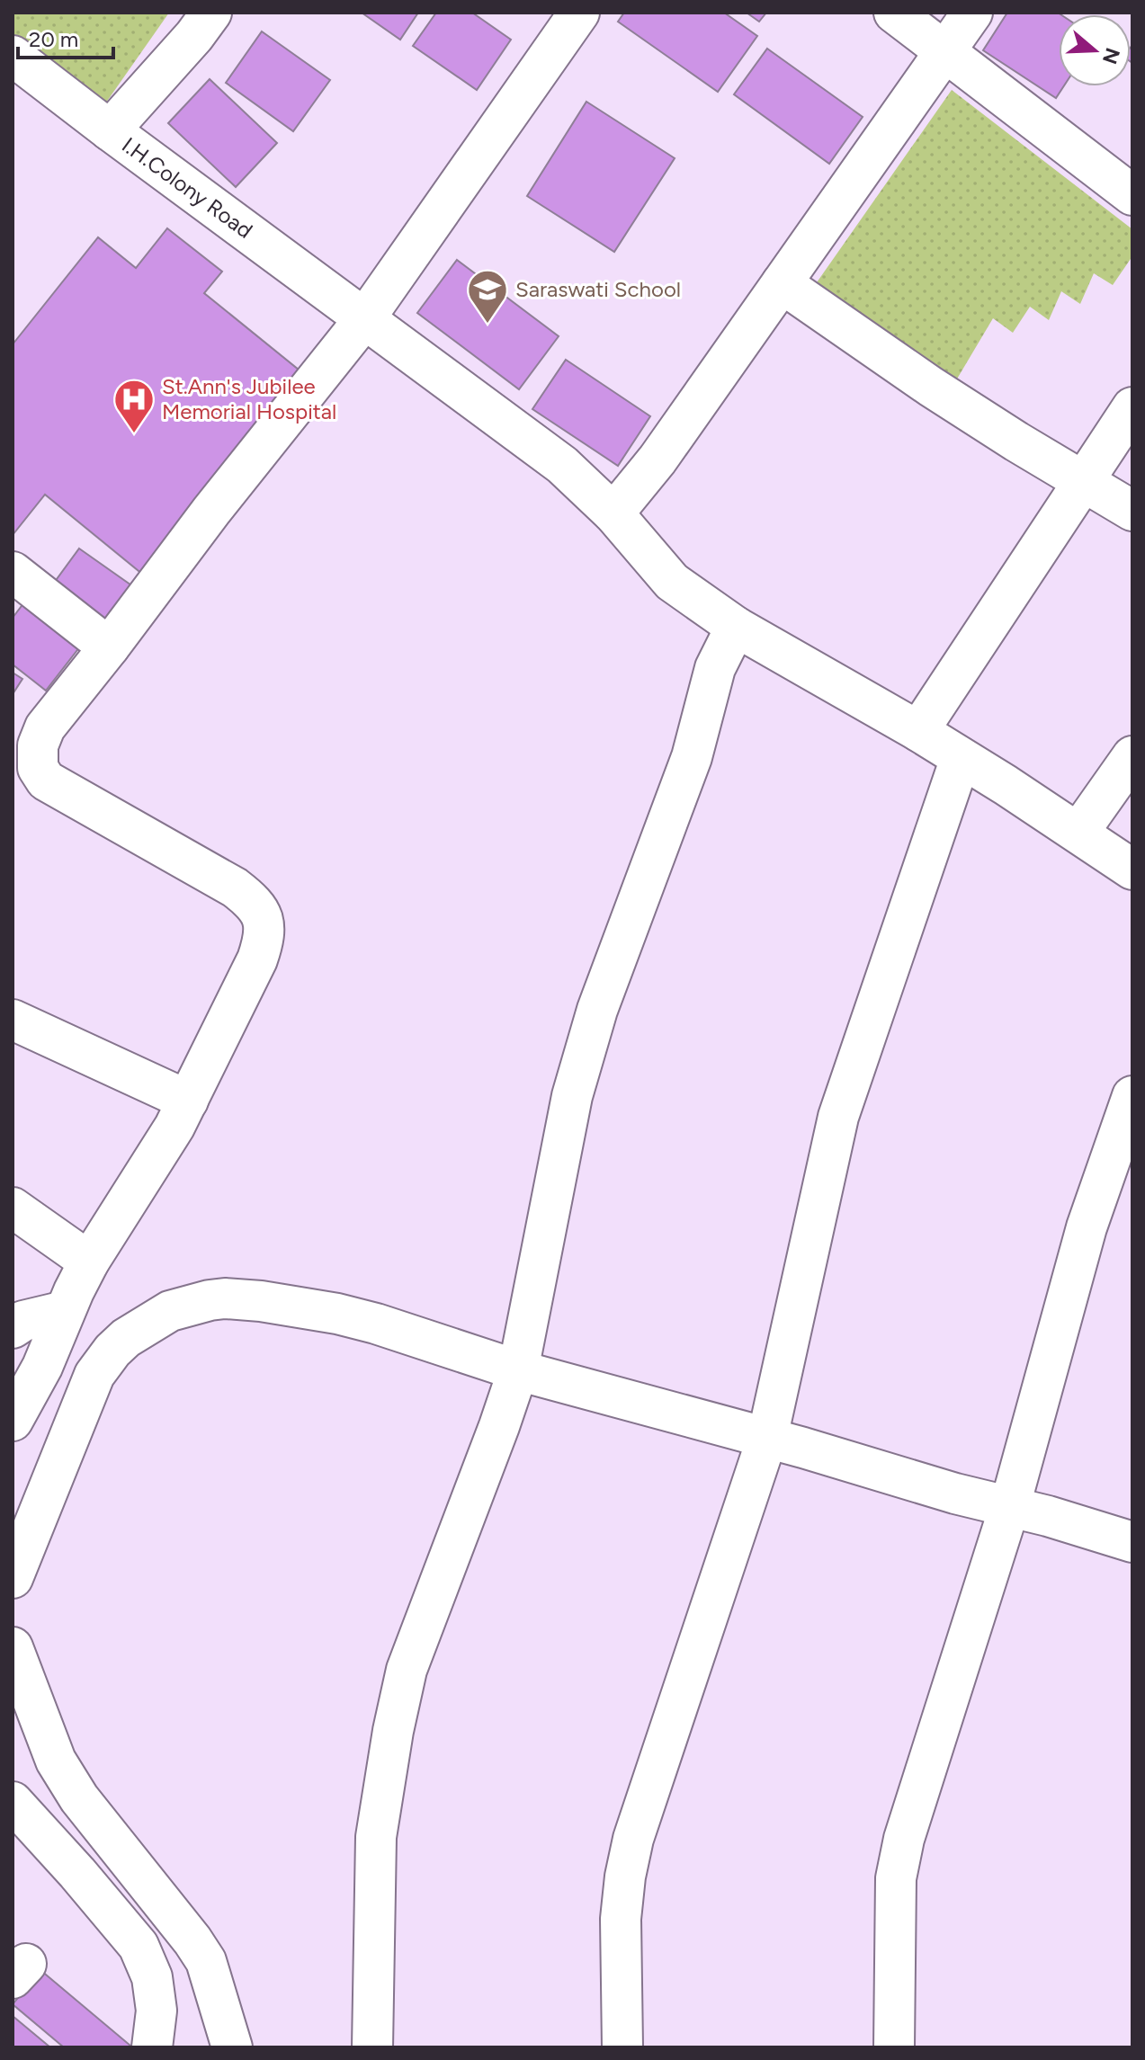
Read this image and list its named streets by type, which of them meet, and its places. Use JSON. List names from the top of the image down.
{
  "streets": {
    "street": ["I.H.Colony Road"]
  },
  "places": {
    "school or university": ["Saraswati School"],
    "hospital": ["St.Ann's Jubilee Memorial Hospital"]
  },
  "scale_bar": "20 m",
  "north": "right"
}
